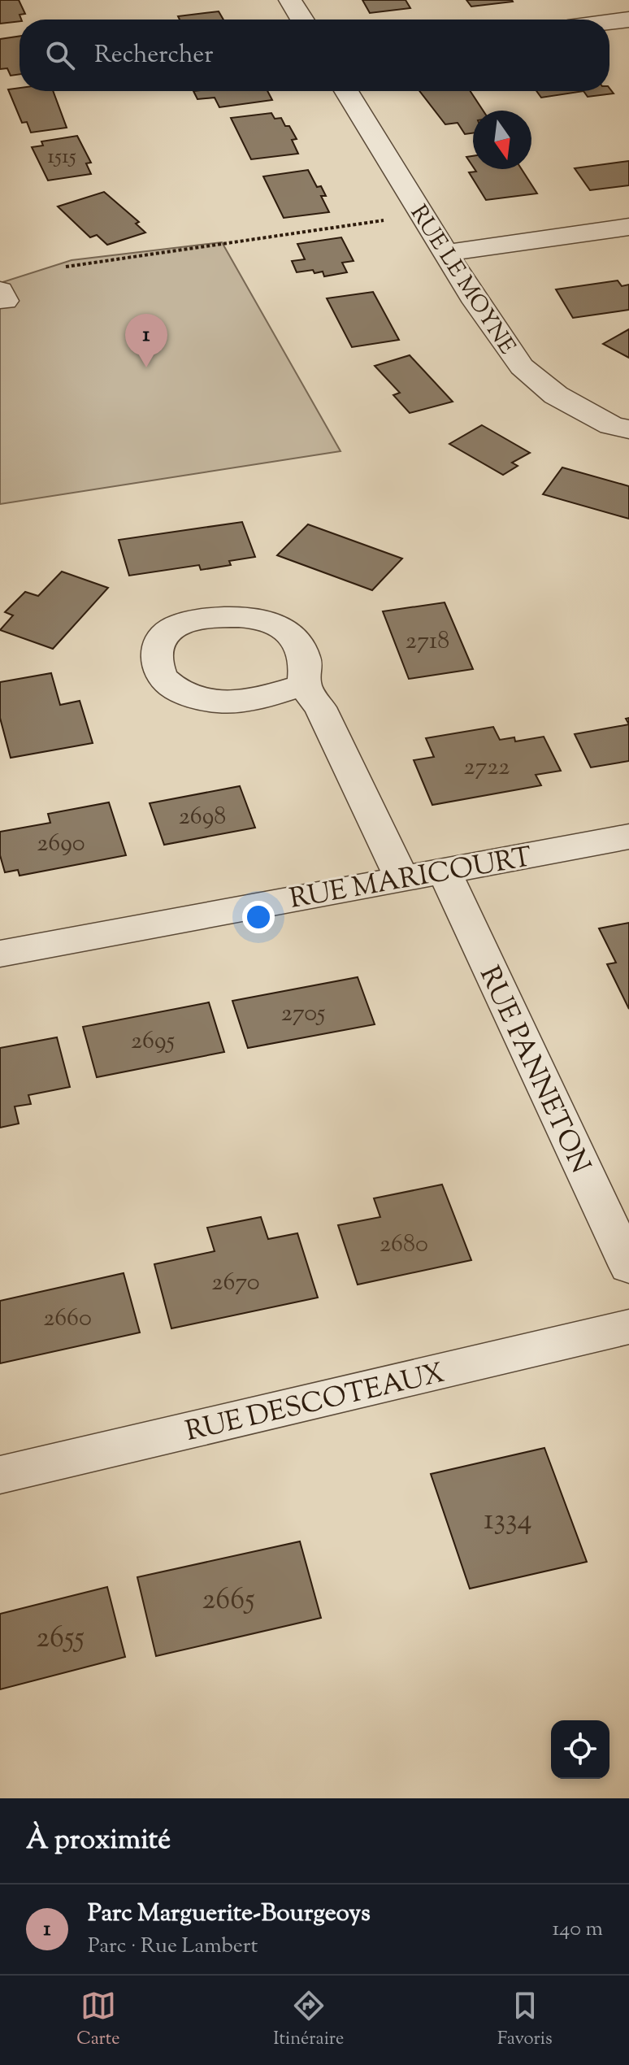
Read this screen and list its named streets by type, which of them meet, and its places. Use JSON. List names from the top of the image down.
{
  "streets": {
    "street": [
      "RUE LE MOYNE",
      "RUE MARICOURT",
      "RUE PANNETON",
      "RUE DESCOTEAUX"
    ]
  },
  "crossings": [
    ["RUE MARICOURT", "RUE PANNETON"]
  ],
  "house_numbers": [
    "1515",
    "2718",
    "2722",
    "2698",
    "2690",
    "2705",
    "2695",
    "2680",
    "2670",
    "2660",
    "1334",
    "2665",
    "2655"
  ],
  "north": "bottom",
  "page": {
    "search": "Rechercher",
    "pins": "1",
    "heading": "À proximité",
    "list": [
      {
        "mark": "1",
        "name": "Parc Marguerite-Bourgeoys",
        "note": "Parc · Rue Lambert",
        "value": "140 m"
      }
    ],
    "nav": ["Carte", "Itinéraire", "Favoris"]
  }
}
